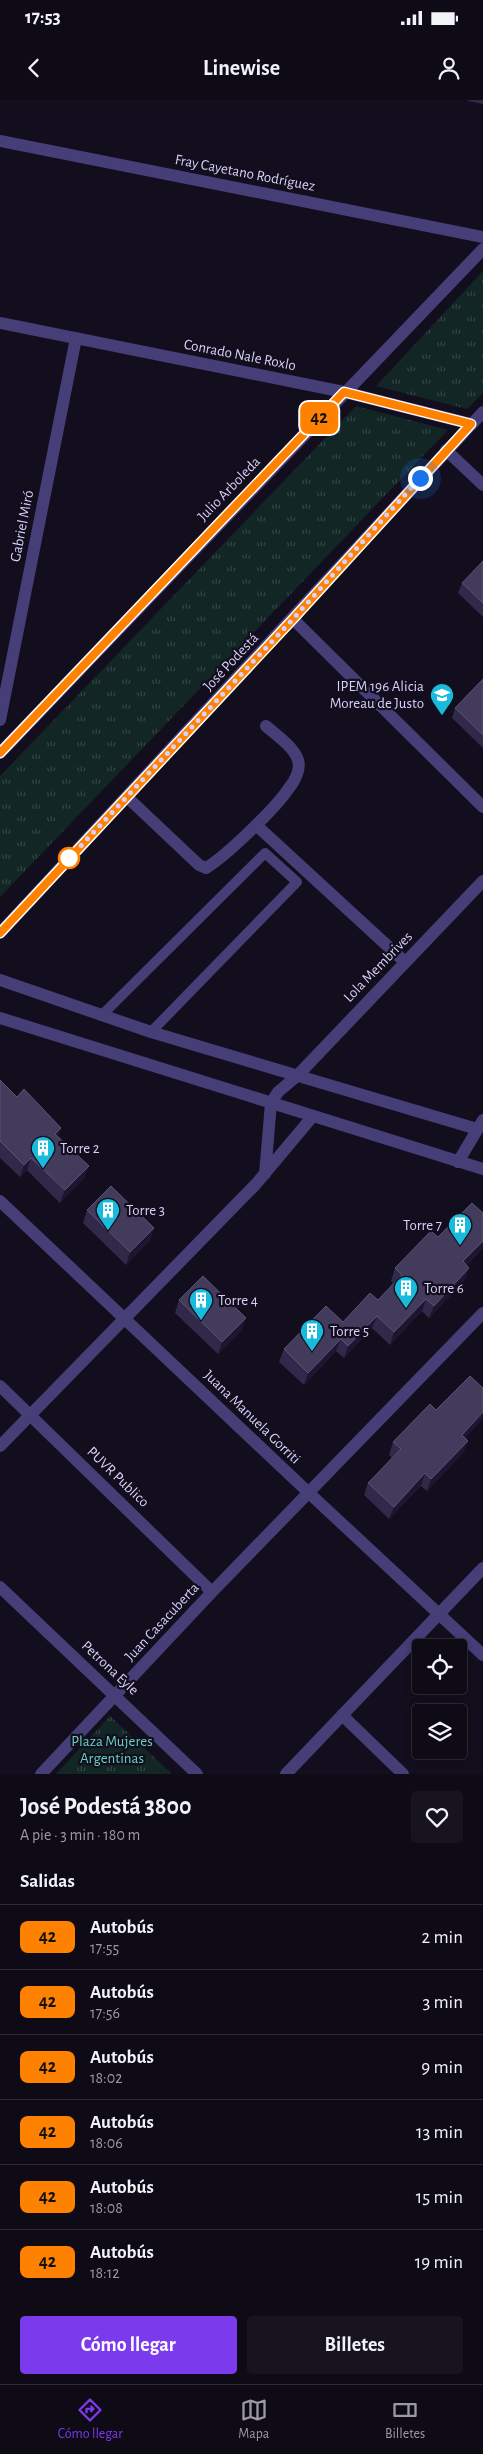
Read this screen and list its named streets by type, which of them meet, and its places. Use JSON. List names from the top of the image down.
{
  "streets": {
    "street": [
      "Fray Cayetano Rodríguez",
      "Conrado Nale Roxlo",
      "Julio Arboleda",
      "Gabriel Miró",
      "José Podestá",
      "Lola Membrives",
      "Juana Manuela Gorriti",
      "PUVR Publico",
      "Juan Casacuberta",
      "Petrona Eyle"
    ]
  },
  "crossings": [
    ["Conrado Nale Roxlo", "Julio Arboleda"],
    ["Conrado Nale Roxlo", "Gabriel Miró"],
    ["Conrado Nale Roxlo", "José Podestá"],
    ["Juana Manuela Gorriti", "Juan Casacuberta"],
    ["PUVR Publico", "Juan Casacuberta"],
    ["Juan Casacuberta", "Petrona Eyle"]
  ],
  "parks": ["Plaza Mujeres Argentinas"],
  "places": {
    "school or university": ["IPEM 196 Alicia Moreau de Justo"],
    "building": [
      "Torre 2",
      "Torre 3",
      "Torre 7",
      "Torre 6",
      "Torre 4",
      "Torre 5"
    ]
  },
  "lines": ["bus line 42"],
  "page": {
    "status": "17:53",
    "header": "Linewise",
    "on_map": "42",
    "heading": [
      ["José Podestá 3800", "A pie · 3 min · 180 m"],
      "Salidas"
    ],
    "list": [
      {
        "mark": "42",
        "name": "Autobús",
        "note": "17:55",
        "value": "2 min"
      },
      {
        "mark": "42",
        "name": "Autobús",
        "note": "17:56",
        "value": "3 min"
      },
      {
        "mark": "42",
        "name": "Autobús",
        "note": "18:02",
        "value": "9 min"
      },
      {
        "mark": "42",
        "name": "Autobús",
        "note": "18:06",
        "value": "13 min"
      },
      {
        "mark": "42",
        "name": "Autobús",
        "note": "18:08",
        "value": "15 min"
      },
      {
        "mark": "42",
        "name": "Autobús",
        "note": "18:12",
        "value": "19 min"
      }
    ],
    "buttons": ["Cómo llegar", "Billetes"],
    "tabs": ["Cómo llegar", "Mapa", "Billetes"]
  }
}
